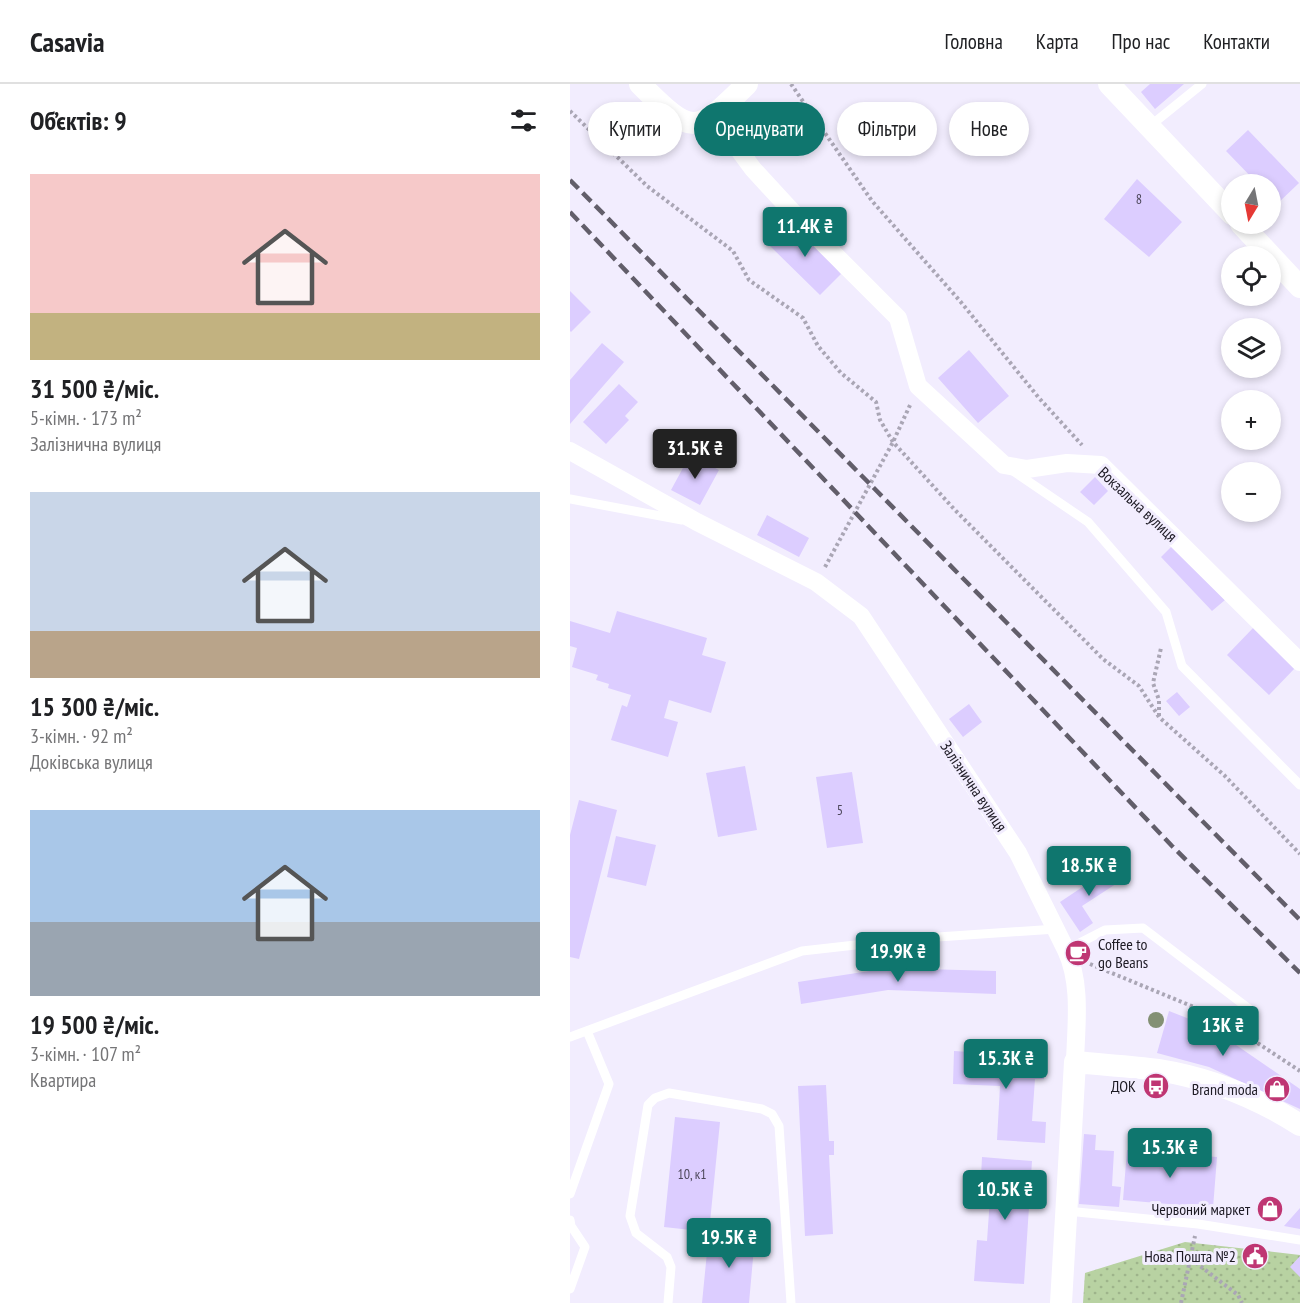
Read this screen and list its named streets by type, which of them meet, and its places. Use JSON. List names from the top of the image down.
{
  "streets": {
    "street": ["Вокзальна вулиця", "Залізнична вулиця"]
  },
  "places": {
    "cafe": ["Coffee to go Beans"],
    "bus stop": ["ДОК"],
    "shop": ["Brand moda", "Червоний маркет"],
    "public building": ["Нова Пошта №2"]
  },
  "house_numbers": ["8", "5", "10, к1"],
  "north": "bottom",
  "page": {
    "header": "Casavia",
    "nav": [
      "Головна",
      "Карта",
      "Про нас",
      "Контакти"
    ],
    "heading": "Об’єктів: 9",
    "chip": [
      "Купити",
      "Орендувати",
      "Фільтри",
      "Нове"
    ],
    "list": [
      {
        "name": "31 500 ₴/міс.",
        "note": "5-кімн. · 173 m² · Залізнична вулиця"
      },
      {
        "name": "15 300 ₴/міс.",
        "note": "3-кімн. · 92 m² · Доківська вулиця"
      },
      {
        "name": "19 500 ₴/міс.",
        "note": "3-кімн. · 107 m² · Квартира"
      }
    ],
    "map_buttons": ["+", "−"],
    "price": [
      "11.4K ₴",
      "31.5K ₴",
      "18.5K ₴",
      "19.9K ₴",
      "13K ₴",
      "15.3K ₴",
      "15.3K ₴",
      "10.5K ₴",
      "19.5K ₴"
    ]
  }
}
